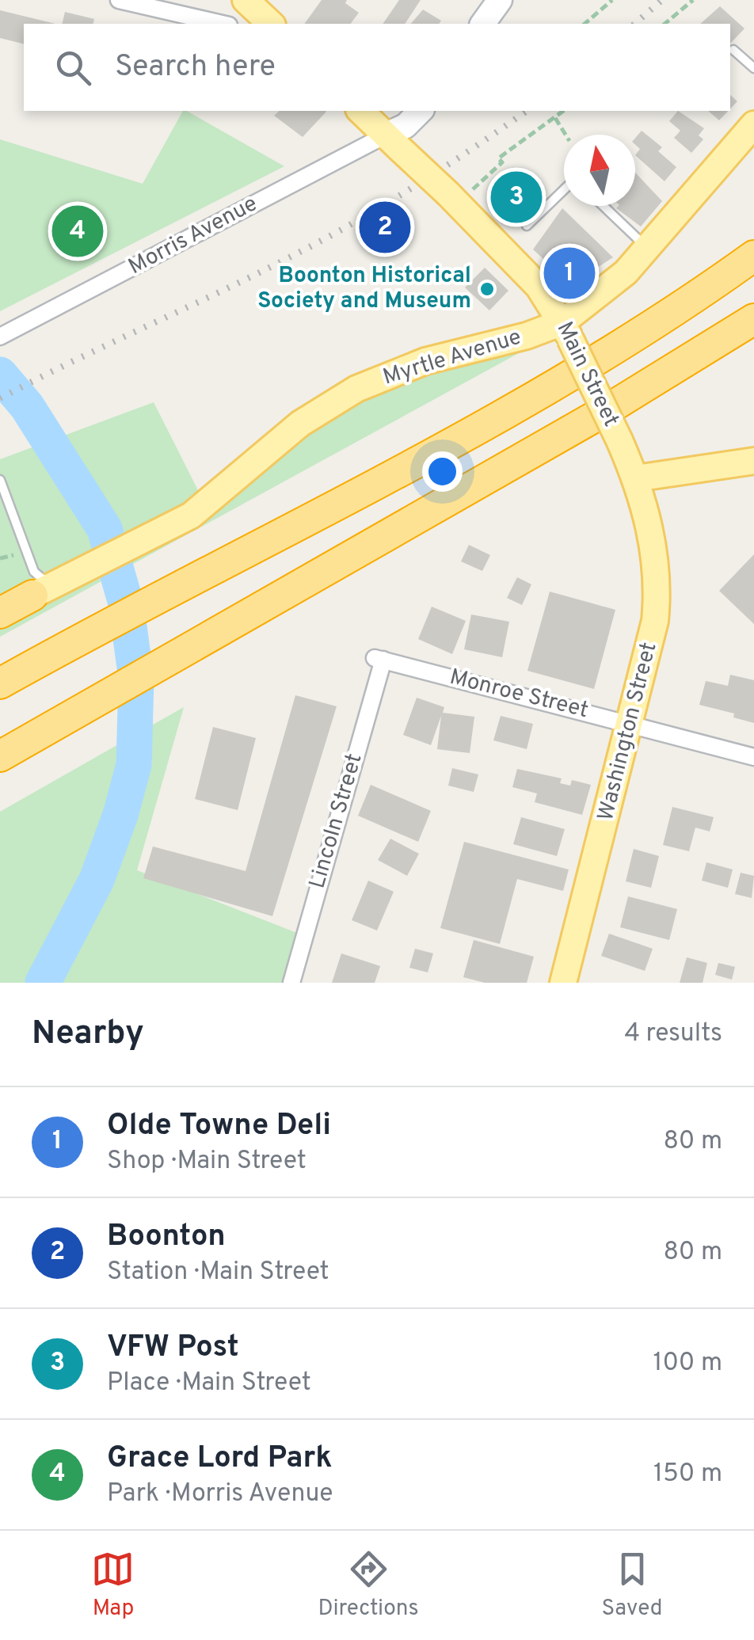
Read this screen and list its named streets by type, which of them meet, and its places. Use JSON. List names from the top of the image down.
{
  "streets": {
    "main road": ["Myrtle Avenue", "Main Street", "Washington Street"],
    "street": ["Morris Avenue", "Monroe Street", "Lincoln Street"]
  },
  "crossings": [
    ["Morris Avenue", "Main Street"],
    ["Myrtle Avenue", "Main Street"],
    ["Main Street", "Washington Street"],
    ["Monroe Street", "Washington Street"],
    ["Monroe Street", "Lincoln Street"]
  ],
  "places": ["Boonton Historical Society and Museum"],
  "north": "top",
  "page": {
    "search": "Search here",
    "pins": [
      "3",
      "2",
      "4",
      "1"
    ],
    "heading": ["Nearby", "4 results"],
    "list": [
      {
        "mark": "1",
        "name": "Olde Towne Deli",
        "note": "Shop · Main Street",
        "value": "80 m"
      },
      {
        "mark": "2",
        "name": "Boonton",
        "note": "Station · Main Street",
        "value": "80 m"
      },
      {
        "mark": "3",
        "name": "VFW Post",
        "note": "Place · Main Street",
        "value": "100 m"
      },
      {
        "mark": "4",
        "name": "Grace Lord Park",
        "note": "Park · Morris Avenue",
        "value": "150 m"
      }
    ],
    "nav": ["Map", "Directions", "Saved"]
  }
}
